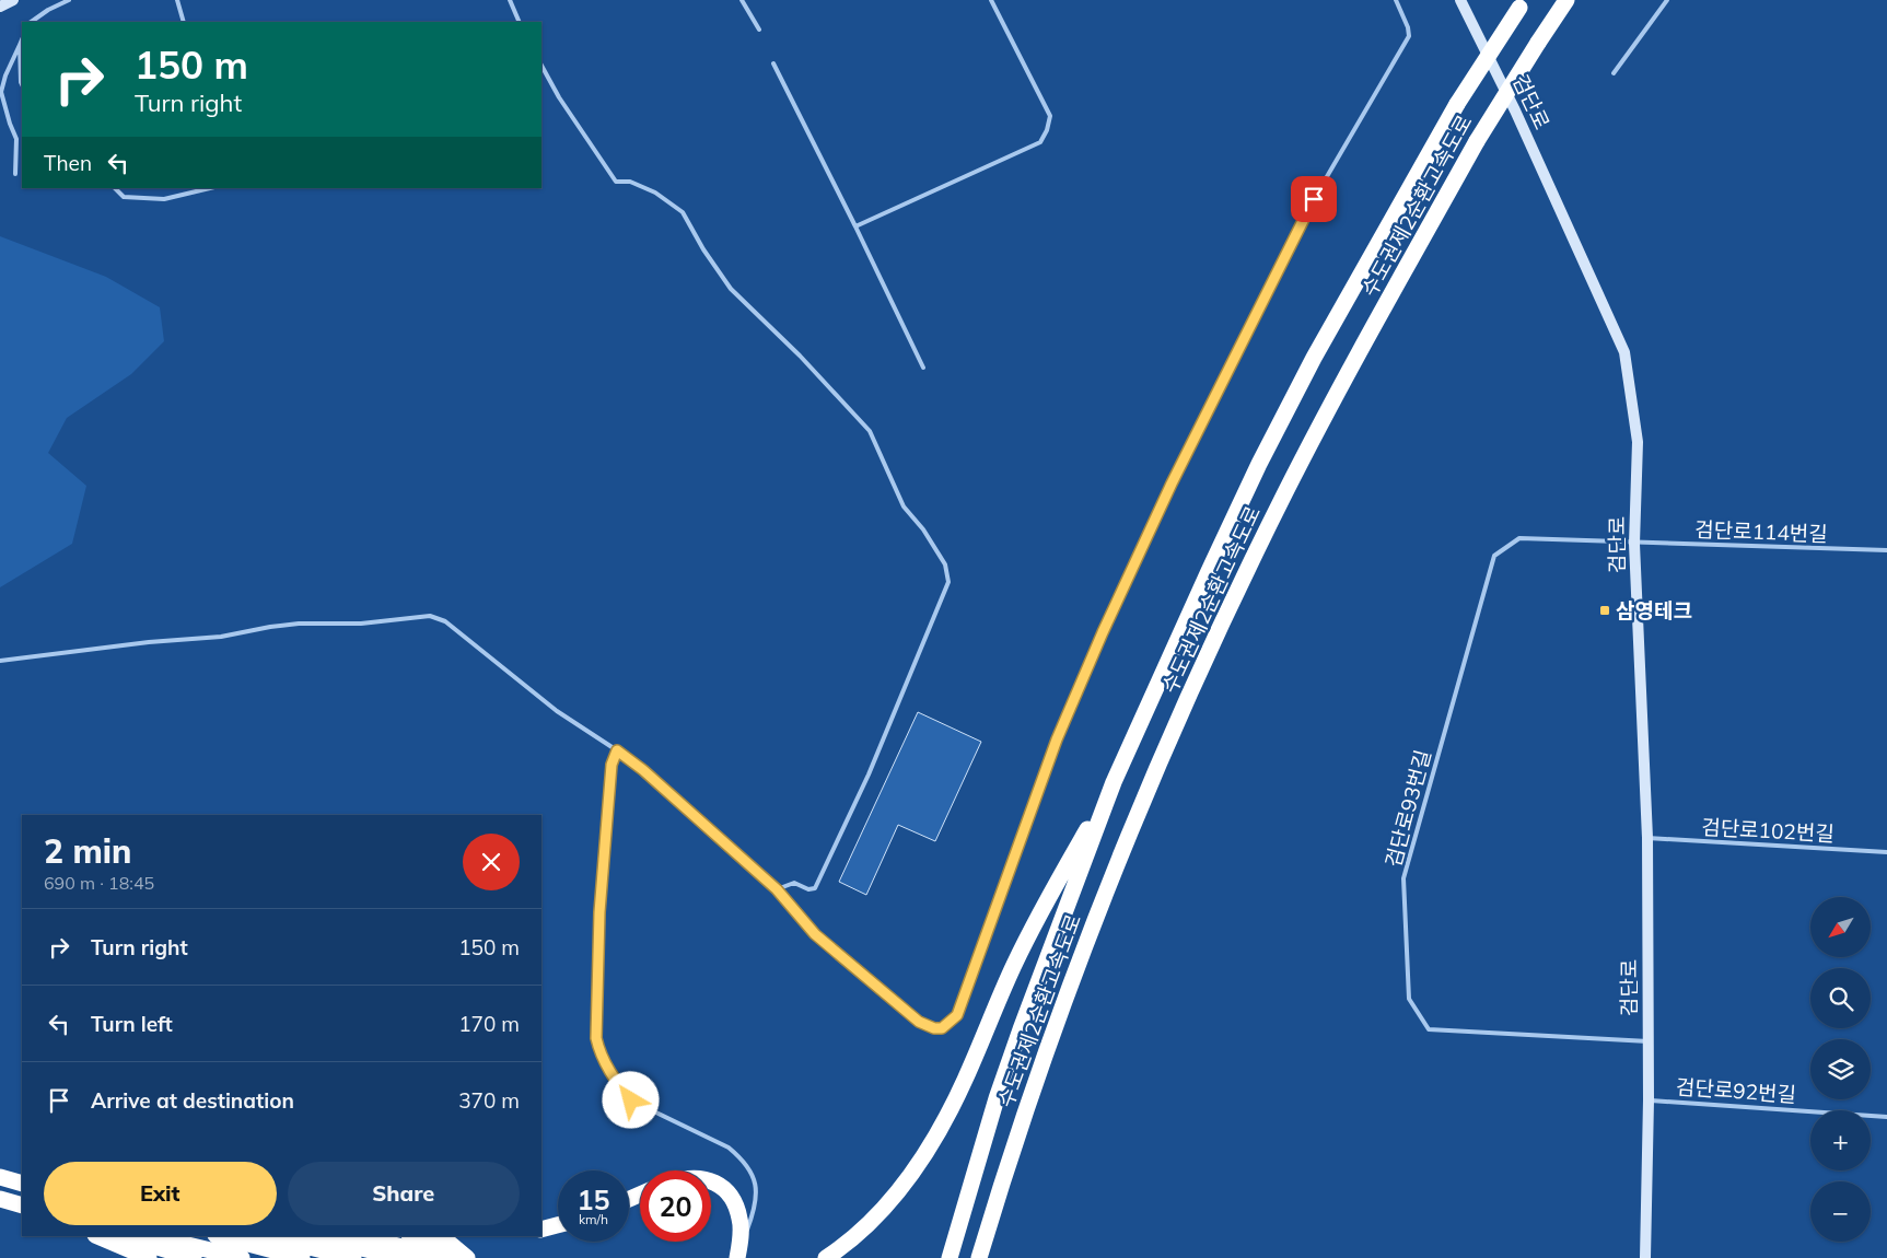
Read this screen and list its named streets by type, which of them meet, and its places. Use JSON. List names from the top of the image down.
{
  "streets": {
    "highway": ["수도권제2순환고속도로"],
    "main road": ["검단로"],
    "lane": [
      "검단로114번길",
      "검단로93번길",
      "검단로102번길",
      "검단로92번길"
    ]
  },
  "crossings": [
    ["검단로", "검단로114번길"],
    ["검단로", "검단로93번길"],
    ["검단로", "검단로102번길"],
    ["검단로", "검단로92번길"],
    ["검단로114번길", "검단로93번길"]
  ],
  "places": {
    "transit": ["삼영테크"]
  },
  "north": "bottom left",
  "page": {
    "turn": ["150 m", "Turn right"],
    "then": "Then",
    "heading": ["2 min", "690 m · 18:45"],
    "map_buttons": ["+", "−"],
    "list": [
      {
        "name": "Turn right",
        "value": "150 m"
      },
      {
        "name": "Turn left",
        "value": "170 m"
      },
      {
        "name": "Arrive at destination",
        "value": "370 m"
      }
    ],
    "buttons": ["Exit", "Share"],
    "speed": "15 km/h",
    "limit": "20"
  }
}
